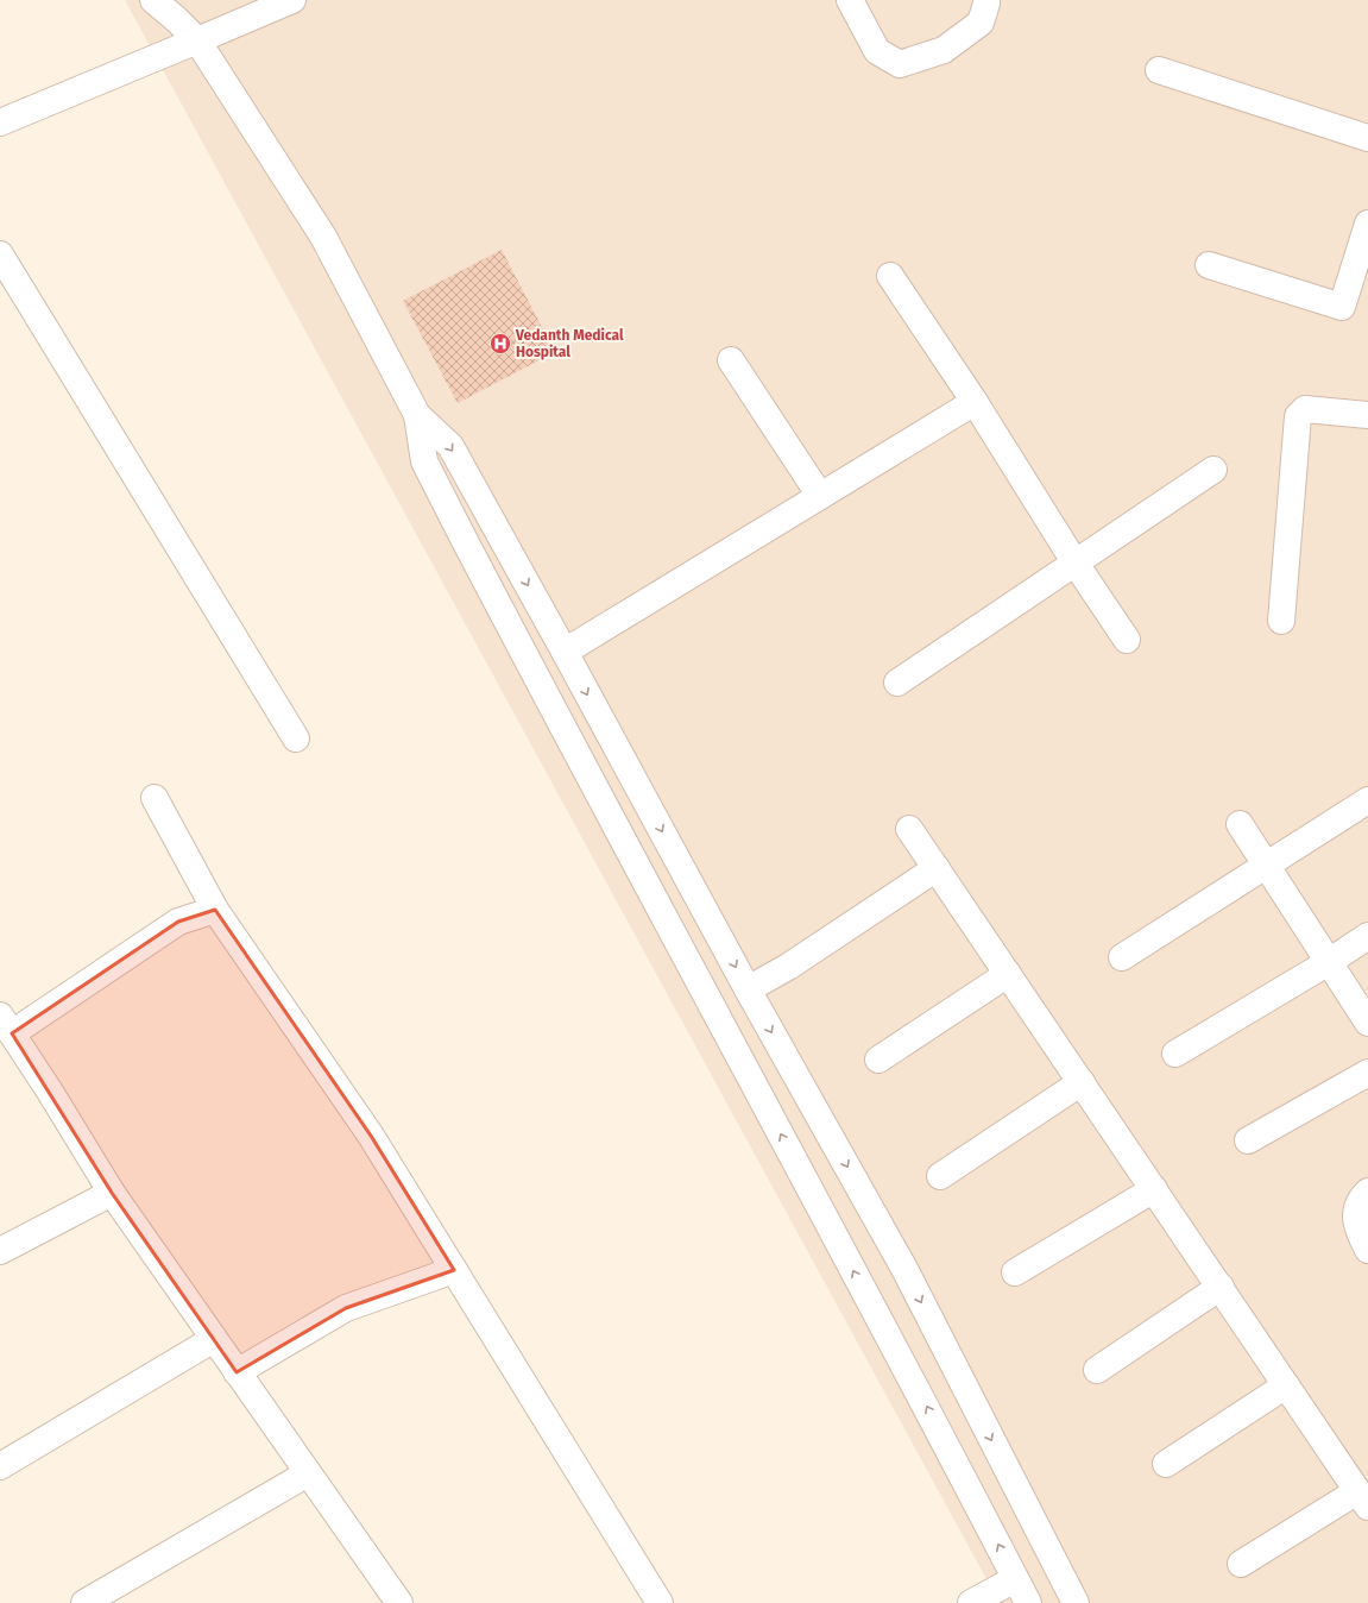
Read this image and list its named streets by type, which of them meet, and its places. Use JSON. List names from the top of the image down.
{
  "places": {
    "hospital": ["Vedanth Medical Hospital"]
  }
}
